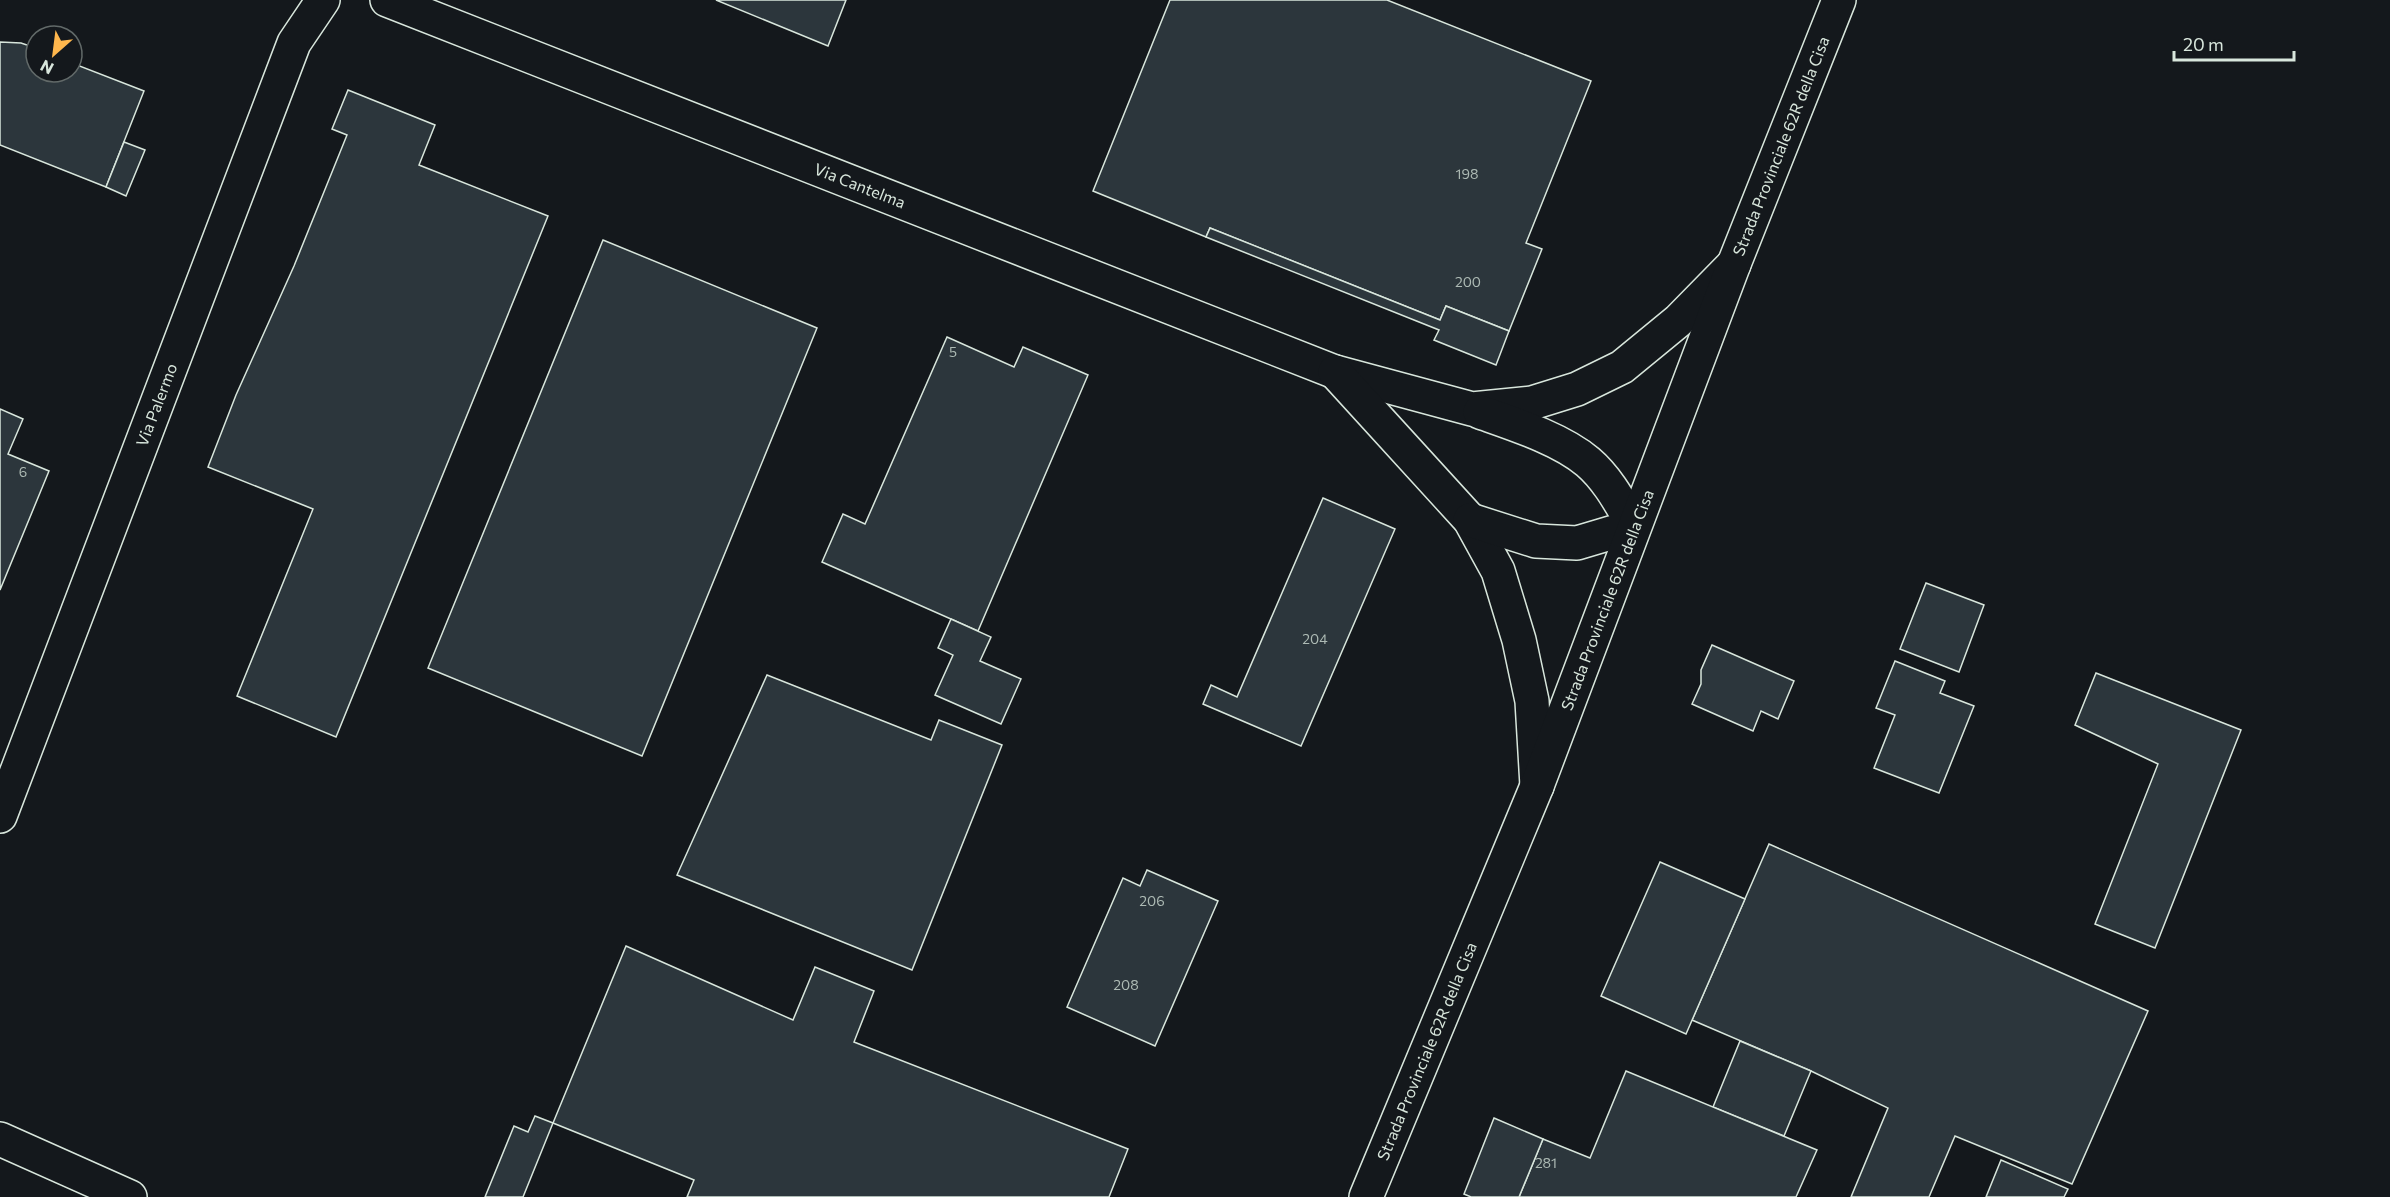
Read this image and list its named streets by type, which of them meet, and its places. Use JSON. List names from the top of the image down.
{
  "streets": {
    "street": ["Strada Provinciale 62R della Cisa", "Via Cantelma", "Via Palermo"]
  },
  "house_numbers": [
    "198",
    "200",
    "5",
    "6",
    "204",
    "206",
    "208",
    "281"
  ],
  "scale_bar": "20 m",
  "north": "bottom left"
}
